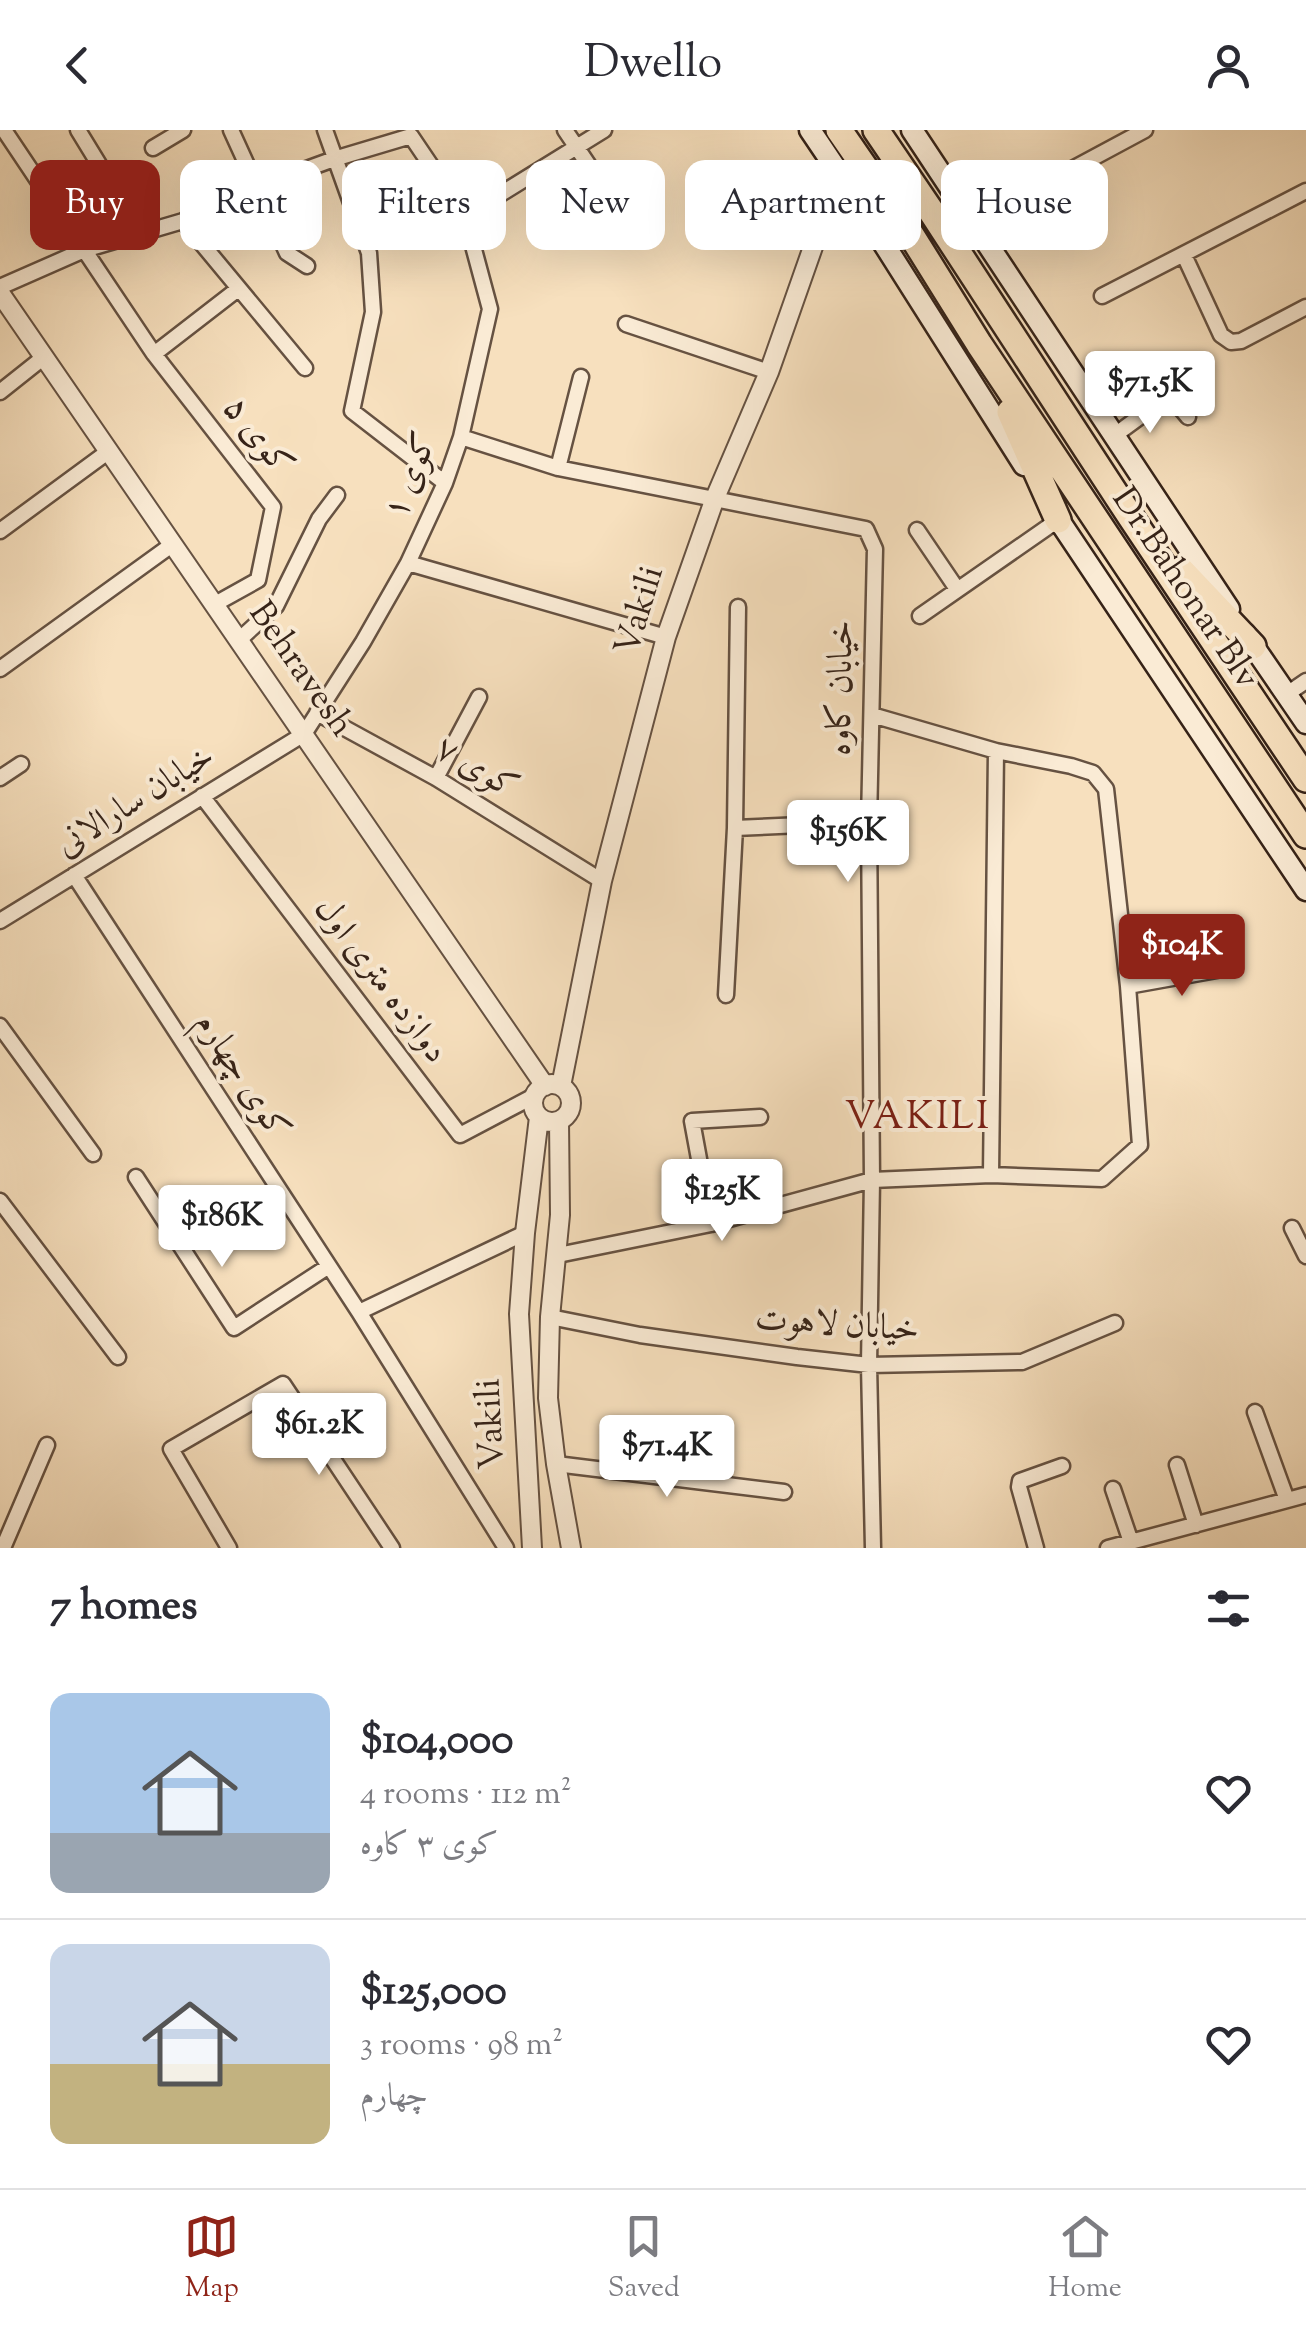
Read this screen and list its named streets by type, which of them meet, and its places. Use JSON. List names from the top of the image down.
{
  "streets": {
    "highway": ["Dr.Bahonar Blv"],
    "street": [
      "کوی ۵",
      "کوی ۱",
      "Vakili",
      "Behravesh",
      "خیابان کاوه",
      "کوی ۷",
      "خیابان سارالانی",
      "دوازده متری اول",
      "کوی چهارم",
      "خیابان لاهوت"
    ]
  },
  "crossings": [
    ["کوی ۵", "Behravesh"],
    ["کوی ۱", "Behravesh"],
    ["کوی ۱", "کوی ۷"],
    ["کوی ۱", "خیابان سارالانی"],
    ["Vakili", "Behravesh"],
    ["Vakili", "خیابان کاوه"],
    ["Vakili", "کوی ۷"],
    ["Vakili", "دوازده متری اول"],
    ["Vakili", "خیابان لاهوت"],
    ["Behravesh", "خیابان سارالانی"],
    ["Behravesh", "دوازده متری اول"],
    ["خیابان کاوه", "خیابان لاهوت"],
    ["خیابان سارالانی", "دوازده متری اول"],
    ["خیابان سارالانی", "کوی چهارم"]
  ],
  "districts": ["VAKILI"],
  "page": {
    "header": "Dwello",
    "chip": [
      "Buy",
      "Rent",
      "Filters",
      "New",
      "Apartment",
      "House"
    ],
    "price": [
      "$71.5K",
      "$156K",
      "$104K",
      "$125K",
      "$186K",
      "$61.2K",
      "$71.4K"
    ],
    "heading": "7 homes",
    "list": [
      {
        "name": "$104,000",
        "note": "4 rooms · 112 m² · کوی ۳ کاوه"
      },
      {
        "name": "$125,000",
        "note": "3 rooms · 98 m² · چهارم"
      }
    ],
    "tabs": ["Map", "Saved", "Home"]
  }
}
